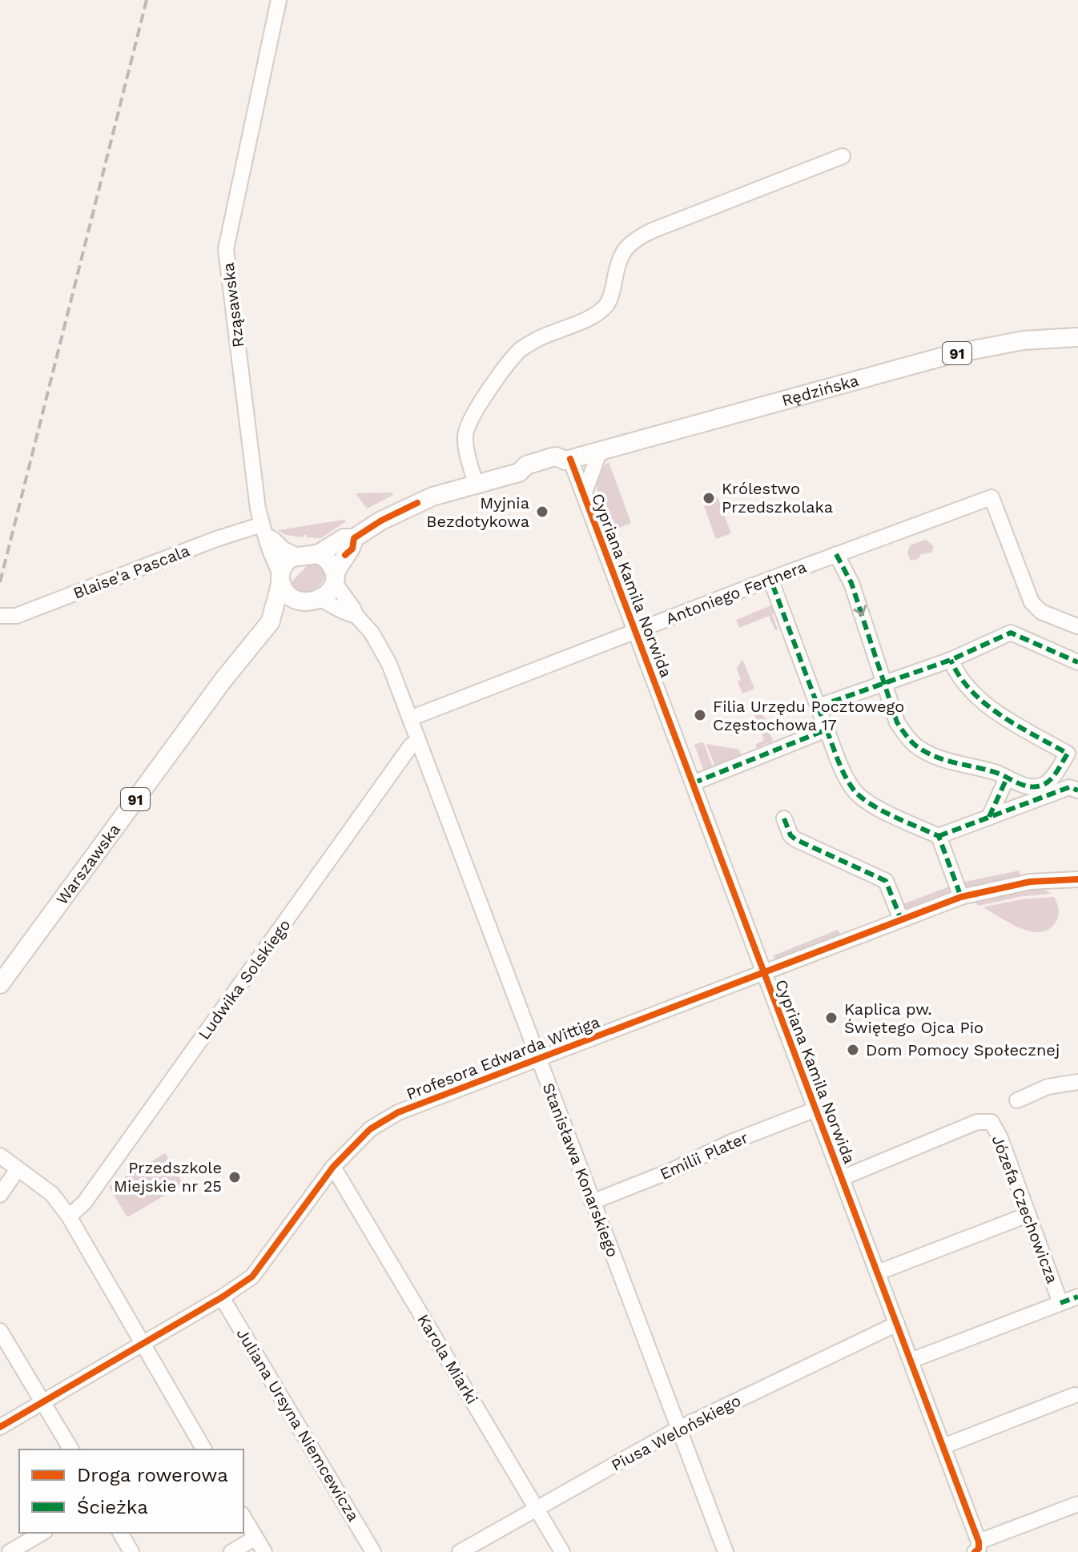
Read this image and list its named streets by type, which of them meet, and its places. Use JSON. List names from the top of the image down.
{
  "streets": {
    "main road": ["91", "Rędzińska", "Warszawska"],
    "street": [
      "Rząsawska",
      "Blaise'a Pascala",
      "Cypriana Kamila Norwida",
      "Antoniego Fertnera",
      "Ludwika Solskiego",
      "Profesora Edwarda Wittiga",
      "Emilii Plater",
      "Stanisława Konarskiego",
      "Józefa Czechowicza",
      "Karola Miarki",
      "Juliana Ursyna Niemcewicza",
      "Piusa Welońskiego"
    ]
  },
  "crossings": [
    ["Rząsawska", "91"],
    ["Rząsawska", "Blaise'a Pascala"],
    ["Rząsawska", "Warszawska"],
    ["Rząsawska", "Stanisława Konarskiego"],
    ["91", "Rędzińska"],
    ["91", "Cypriana Kamila Norwida"],
    ["91", "Warszawska"],
    ["91", "Stanisława Konarskiego"],
    ["Rędzińska", "Cypriana Kamila Norwida"],
    ["Cypriana Kamila Norwida", "Antoniego Fertnera"],
    ["Cypriana Kamila Norwida", "Profesora Edwarda Wittiga"],
    ["Cypriana Kamila Norwida", "Emilii Plater"],
    ["Cypriana Kamila Norwida", "Józefa Czechowicza"],
    ["Cypriana Kamila Norwida", "Piusa Welońskiego"],
    ["Warszawska", "Stanisława Konarskiego"],
    ["Ludwika Solskiego", "Stanisława Konarskiego"],
    ["Profesora Edwarda Wittiga", "Stanisława Konarskiego"],
    ["Profesora Edwarda Wittiga", "Karola Miarki"],
    ["Profesora Edwarda Wittiga", "Juliana Ursyna Niemcewicza"],
    ["Emilii Plater", "Stanisława Konarskiego"],
    ["Stanisława Konarskiego", "Piusa Welońskiego"],
    ["Karola Miarki", "Piusa Welońskiego"]
  ],
  "places": [
    "Królestwo Przedszkolaka",
    "Myjnia Bezdotykowa",
    "Filia Urzędu Pocztowego Częstochowa 17",
    "Kaplica pw. Świętego Ojca Pio",
    "Dom Pomocy Społecznej",
    "Przedszkole Miejskie nr 25"
  ],
  "legend": ["Droga rowerowa", "Ścieżka"]
}
